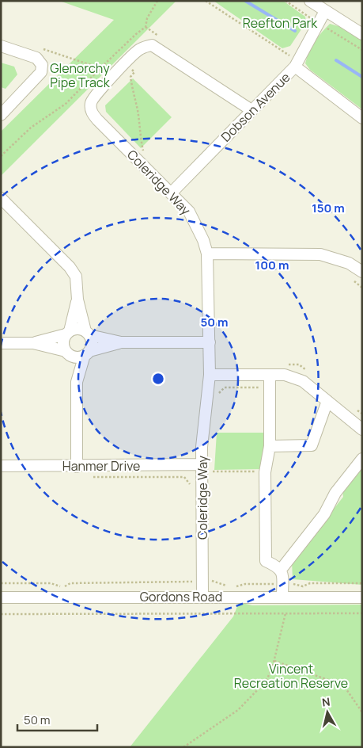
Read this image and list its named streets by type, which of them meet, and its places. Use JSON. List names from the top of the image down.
{
  "streets": {
    "street": [
      "Dobson Avenue",
      "Coleridge Way",
      "Hanmer Drive",
      "Gordons Road"
    ]
  },
  "crossings": [
    ["Dobson Avenue", "Coleridge Way"],
    ["Coleridge Way", "Hanmer Drive"],
    ["Coleridge Way", "Gordons Road"]
  ],
  "parks": ["Reefton Park", "Glenorchy Pipe Track", "Vincent Recreation Reserve"],
  "scale_bar": "50 m",
  "north": "top",
  "rings": ["150 m", "100 m", "50 m"]
}
